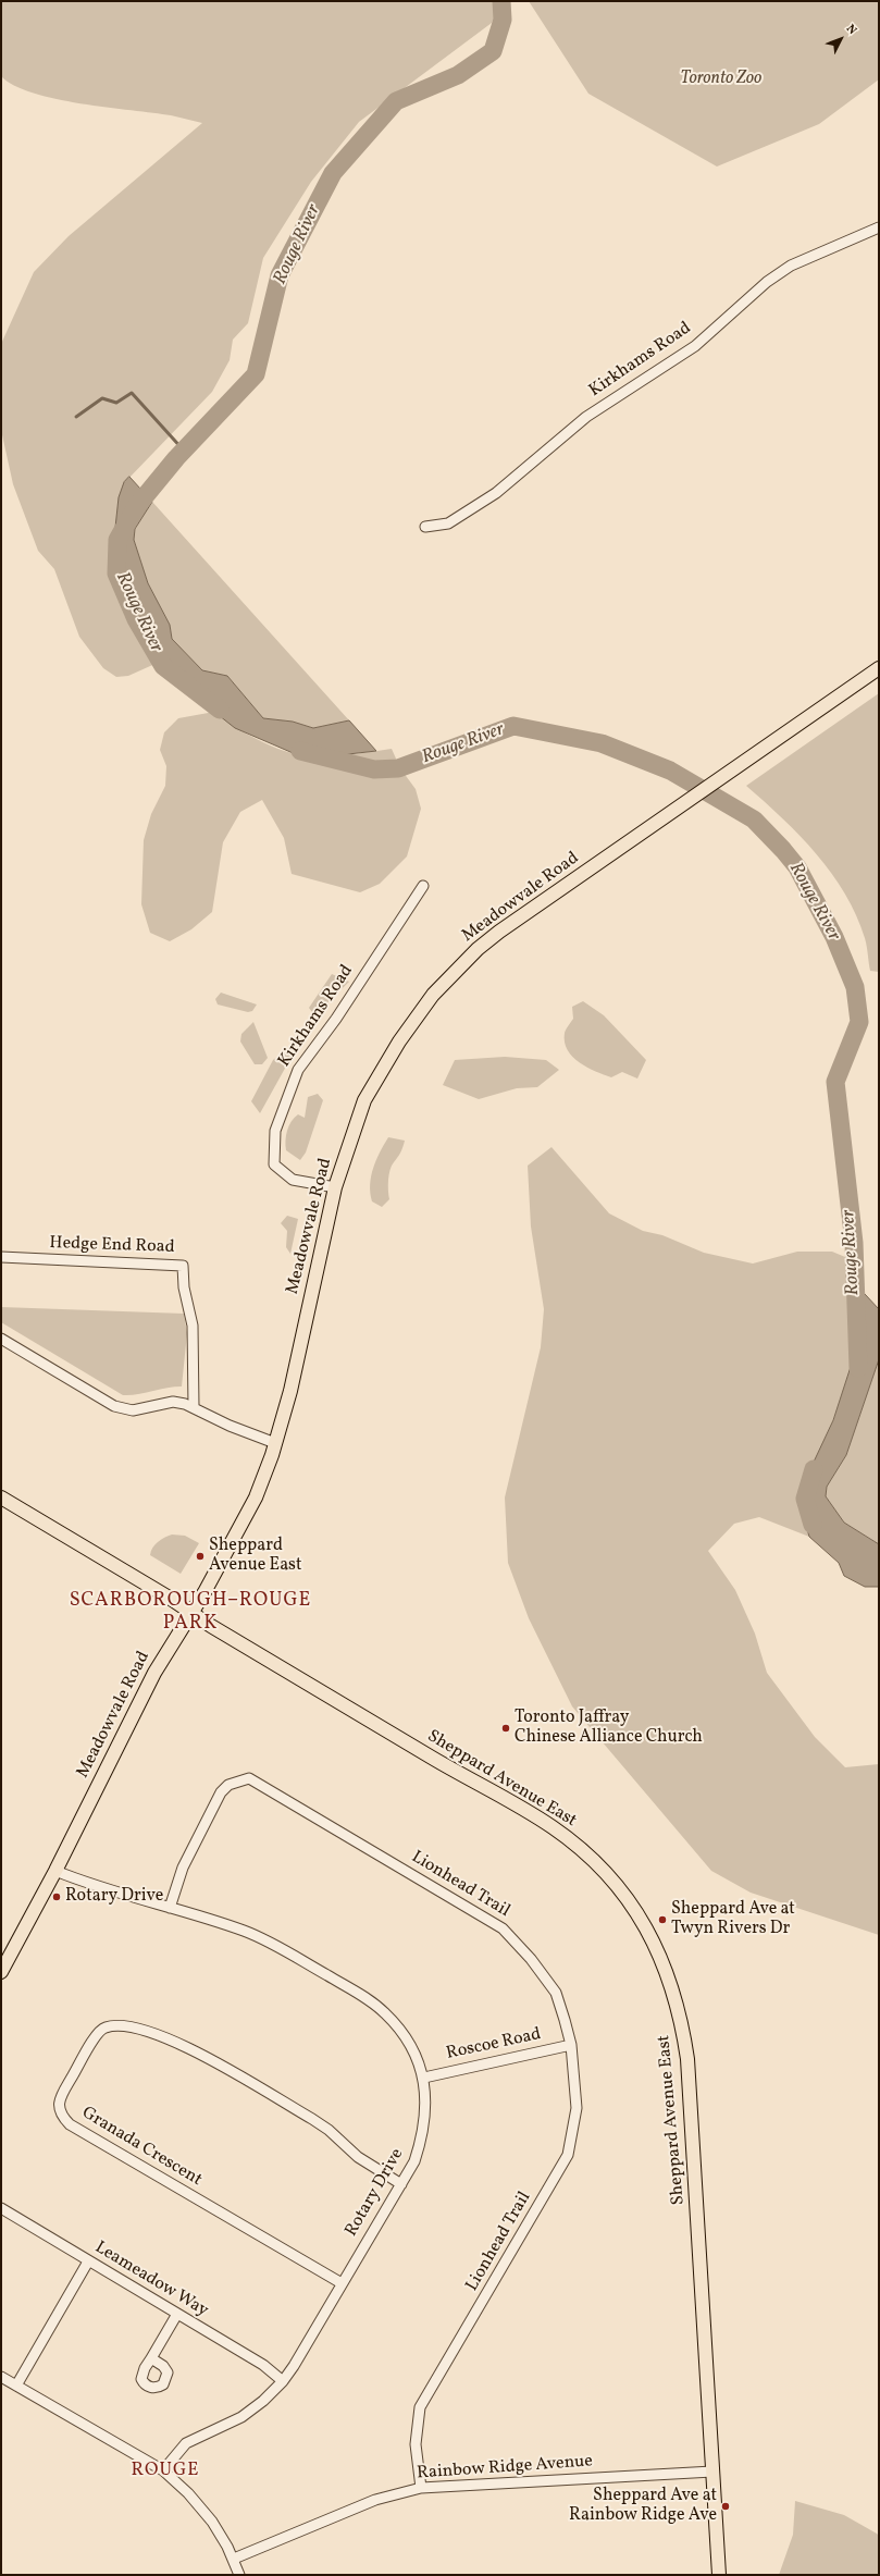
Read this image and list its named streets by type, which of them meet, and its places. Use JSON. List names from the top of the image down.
{
  "streets": {
    "main road": ["Meadowvale Road", "Sheppard Avenue East"],
    "street": [
      "Kirkhams Road",
      "Hedge End Road",
      "Lionhead Trail",
      "Roscoe Road",
      "Granada Crescent",
      "Rotary Drive",
      "Leameadow Way",
      "Rainbow Ridge Avenue"
    ]
  },
  "crossings": [
    ["Kirkhams Road", "Meadowvale Road"],
    ["Meadowvale Road", "Sheppard Avenue East"],
    ["Meadowvale Road", "Rotary Drive"],
    ["Sheppard Avenue East", "Rainbow Ridge Avenue"],
    ["Lionhead Trail", "Roscoe Road"],
    ["Lionhead Trail", "Rotary Drive"],
    ["Lionhead Trail", "Rainbow Ridge Avenue"],
    ["Roscoe Road", "Rotary Drive"],
    ["Granada Crescent", "Rotary Drive"],
    ["Rotary Drive", "Leameadow Way"]
  ],
  "districts": ["SCARBOROUGH–ROUGE PARK", "ROUGE"],
  "water": ["Rouge River"],
  "parks": ["Toronto Zoo"],
  "places": [
    "Sheppard Avenue East",
    "Toronto Jaffray Chinese Alliance Church",
    "Rotary Drive",
    "Sheppard Ave at Twyn Rivers Dr",
    "Sheppard Ave at Rainbow Ridge Ave"
  ],
  "north": "top right"
}
